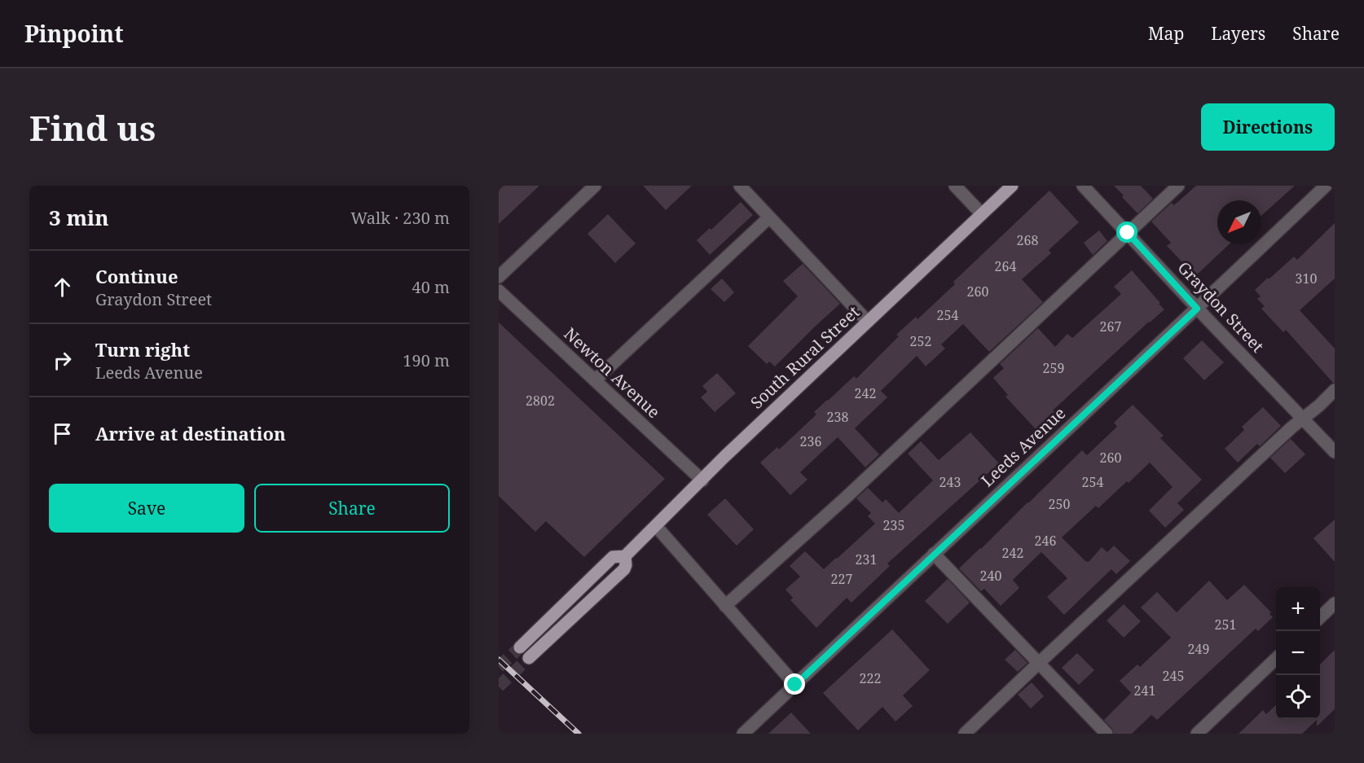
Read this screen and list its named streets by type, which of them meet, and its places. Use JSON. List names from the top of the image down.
{
  "streets": {
    "main road": ["South Rural Street"],
    "street": ["Graydon Street", "Newton Avenue", "Leeds Avenue"]
  },
  "crossings": [
    ["Graydon Street", "Leeds Avenue"],
    ["South Rural Street", "Newton Avenue"]
  ],
  "house_numbers": [
    "268",
    "264",
    "310",
    "260",
    "254",
    "267",
    "252",
    "259",
    "242",
    "2802",
    "238",
    "236",
    "260",
    "243",
    "254",
    "250",
    "235",
    "246",
    "242",
    "231",
    "240",
    "227",
    "251",
    "249",
    "245",
    "222",
    "241"
  ],
  "north": "bottom left",
  "page": {
    "header": "Pinpoint",
    "nav": ["Map", "Layers", "Share"],
    "buttons": [
      "Directions",
      ["Save", "Share"]
    ],
    "title": "Find us",
    "heading": ["3 min", "Walk · 230 m"],
    "list": [
      ["Continue", "Graydon Street", "40 m"],
      ["Turn right", "Leeds Avenue", "190 m"],
      "Arrive at destination"
    ],
    "map_buttons": ["+", "−"]
  }
}
